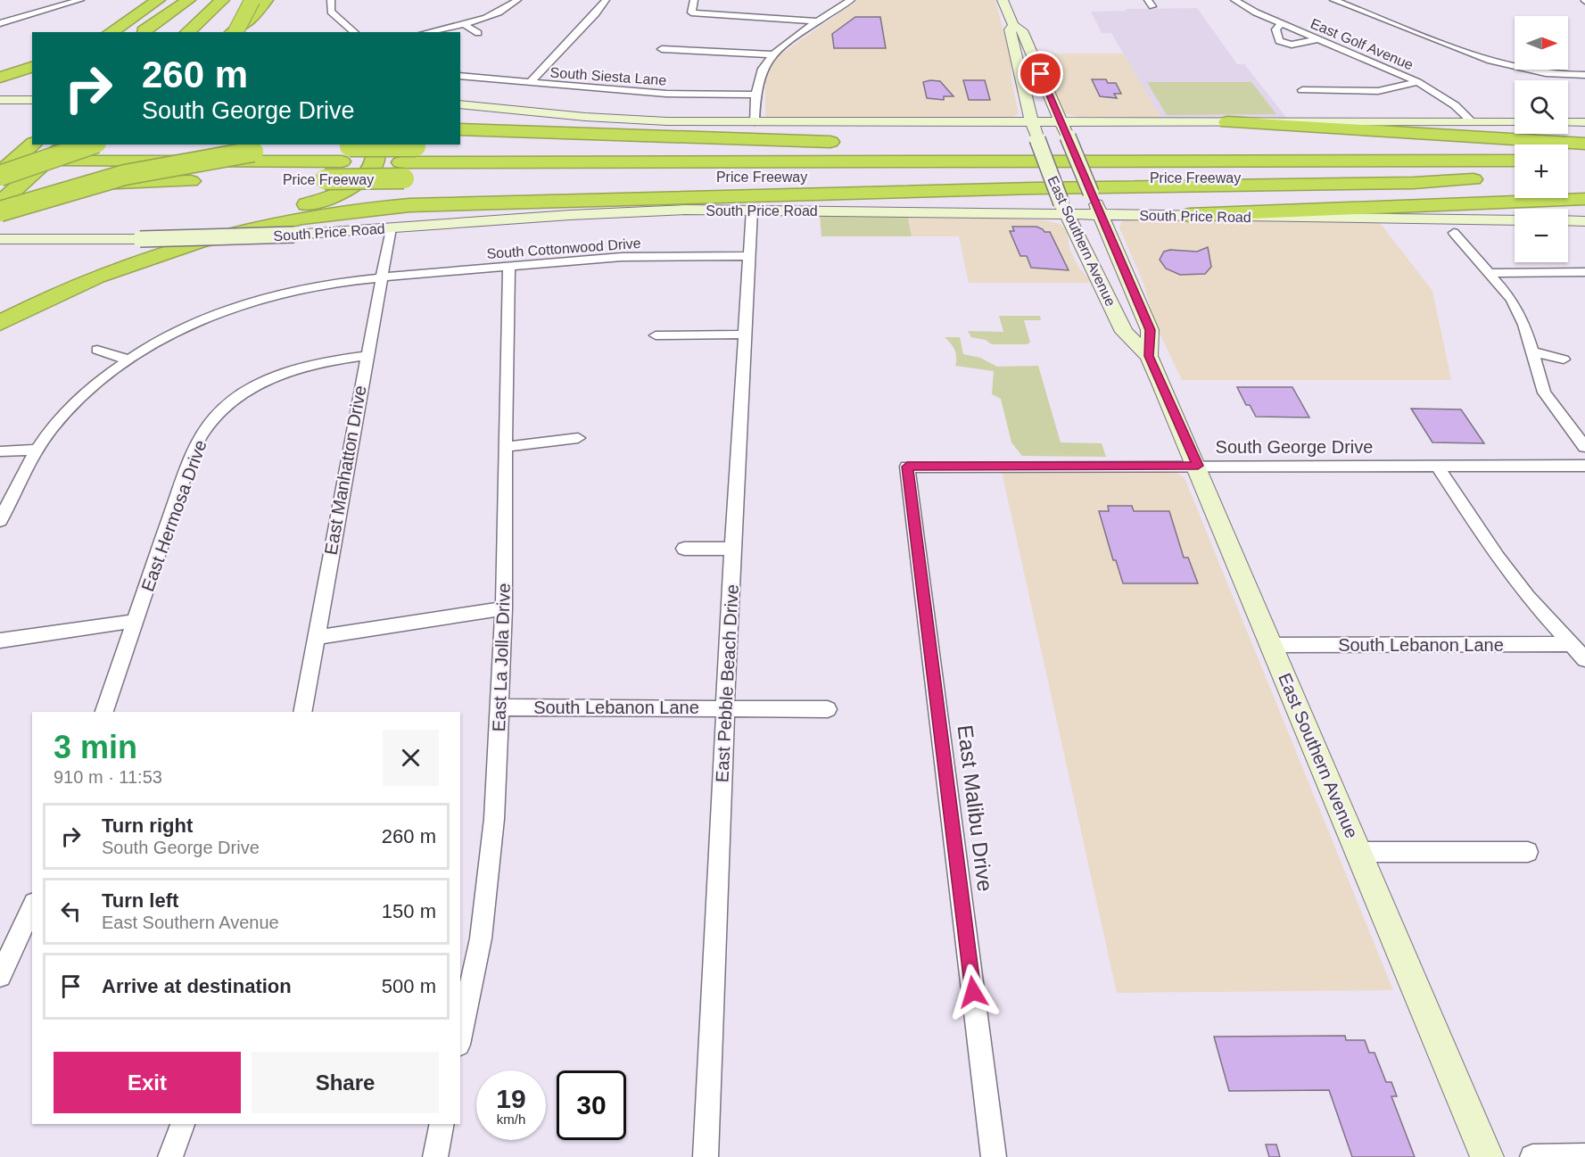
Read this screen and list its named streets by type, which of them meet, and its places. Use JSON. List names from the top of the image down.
{
  "streets": {
    "highway": ["Price Freeway"],
    "main road": ["South Price Road", "East Southern Avenue"],
    "street": [
      "East Golf Avenue",
      "South Siesta Lane",
      "South Cottonwood Drive",
      "South George Drive",
      "East Manhatton Drive",
      "East Hermosa Drive",
      "South Lebanon Lane",
      "East La Jolla Drive",
      "East Pebble Beach Drive",
      "East Malibu Drive"
    ]
  },
  "crossings": [
    ["South Price Road", "East Southern Avenue"],
    ["South Price Road", "East Manhatton Drive"],
    ["South Price Road", "East Pebble Beach Drive"],
    ["East Southern Avenue", "South George Drive"],
    ["East Southern Avenue", "South Lebanon Lane"],
    ["South Cottonwood Drive", "East Manhatton Drive"],
    ["South Cottonwood Drive", "East La Jolla Drive"],
    ["South Cottonwood Drive", "East Pebble Beach Drive"],
    ["South George Drive", "East Malibu Drive"],
    ["East Manhatton Drive", "East Hermosa Drive"],
    ["South Lebanon Lane", "East La Jolla Drive"],
    ["South Lebanon Lane", "East Pebble Beach Drive"]
  ],
  "north": "right",
  "page": {
    "map_buttons": ["+", "−"],
    "turn": ["260 m", "South George Drive"],
    "heading": ["3 min", "910 m · 11:53"],
    "list": [
      {
        "name": "Turn right",
        "note": "South George Drive",
        "value": "260 m"
      },
      {
        "name": "Turn left",
        "note": "East Southern Avenue",
        "value": "150 m"
      },
      {
        "name": "Arrive at destination",
        "value": "500 m"
      }
    ],
    "buttons": ["Exit", "Share"],
    "speed": "19 km/h",
    "limit": "30"
  }
}
